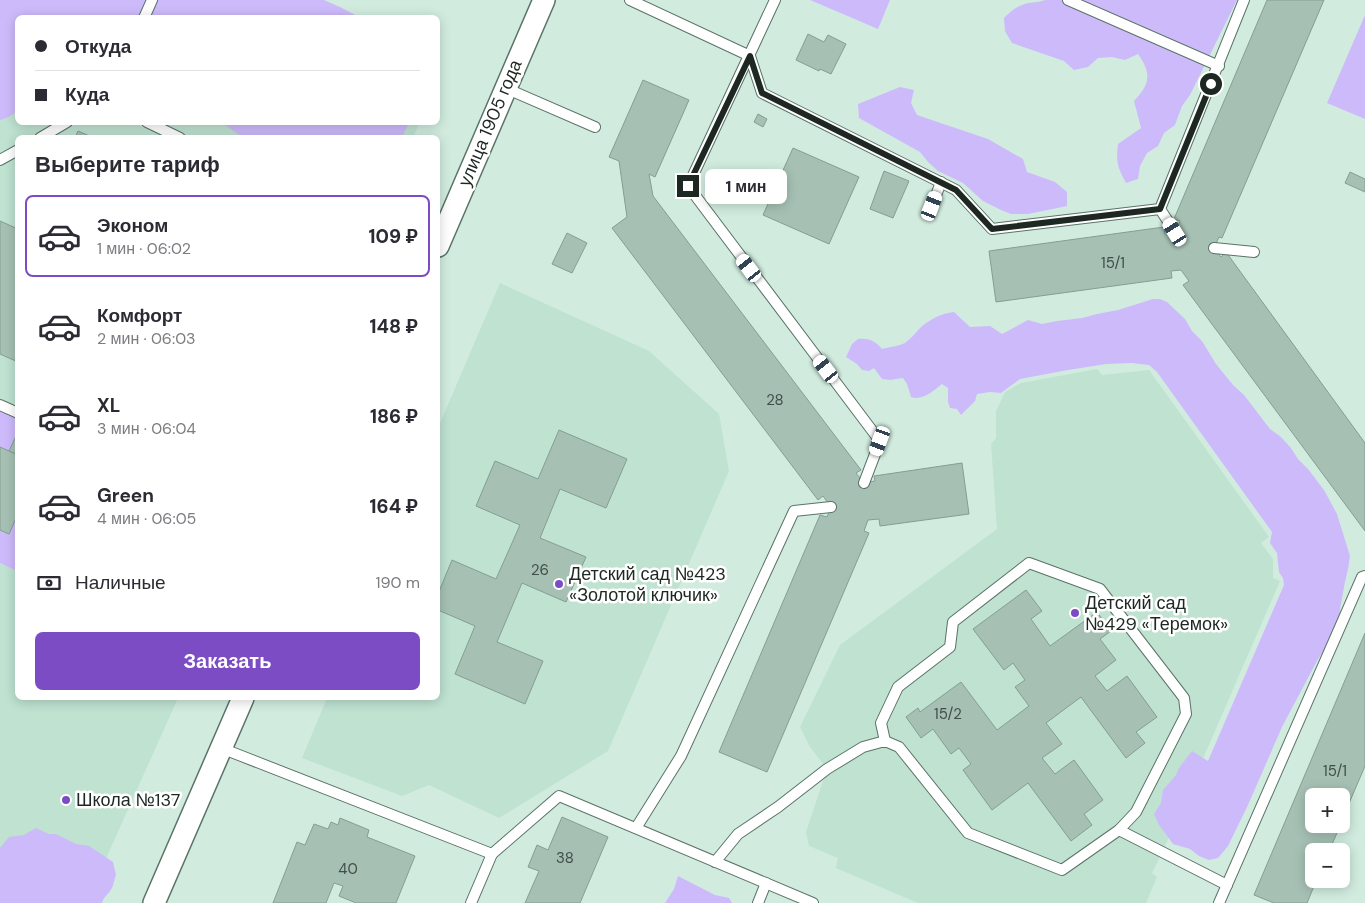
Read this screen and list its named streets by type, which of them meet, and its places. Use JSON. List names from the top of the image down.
{
  "streets": {
    "street": ["улица 1905 года"]
  },
  "places": ["Детский сад №423 «Золотой ключик»", "Детский сад №429 «Теремок»", "Школа №137"],
  "house_numbers": [
    "15/1",
    "28",
    "26",
    "15/2",
    "15/1",
    "38",
    "40"
  ],
  "page": {
    "banner": ["Откуда", "Куда"],
    "heading": "Выберите тариф",
    "bubble": "1 мин",
    "list": [
      {
        "name": "Эконом",
        "note": "1 мин · 06:02",
        "value": "109 ₽"
      },
      {
        "name": "Комфорт",
        "note": "2 мин · 06:03",
        "value": "148 ₽"
      },
      {
        "name": "XL",
        "note": "3 мин · 06:04",
        "value": "186 ₽"
      },
      {
        "name": "Green",
        "note": "4 мин · 06:05",
        "value": "164 ₽"
      }
    ],
    "pay": ["Наличные", "190 m"],
    "buttons": "Заказать",
    "map_buttons": ["+", "−"]
  }
}
